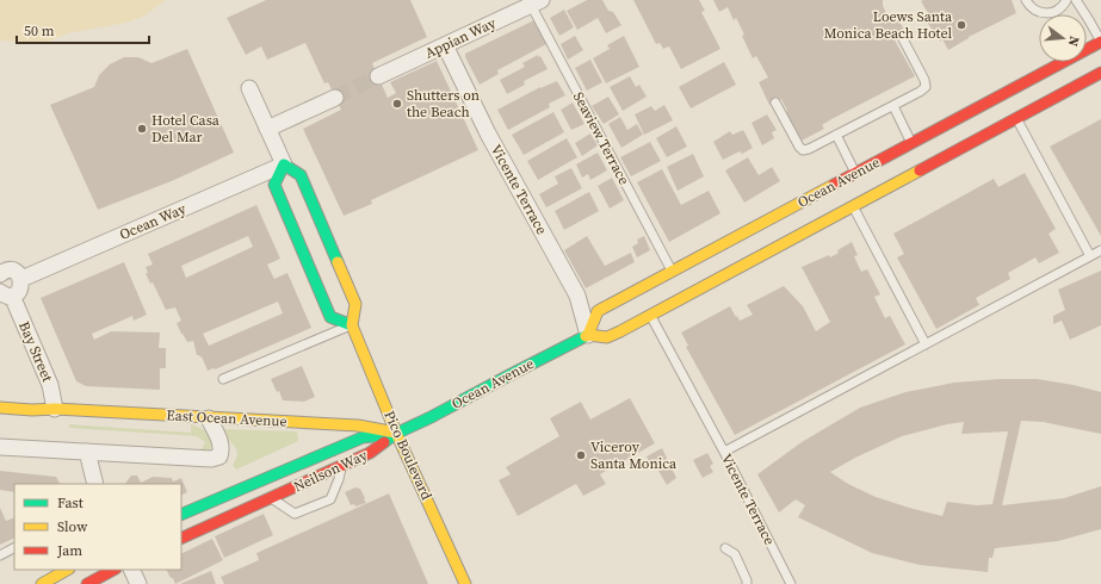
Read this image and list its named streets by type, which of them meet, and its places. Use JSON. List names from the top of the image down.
{
  "streets": {
    "main road": [
      "Ocean Avenue",
      "East Ocean Avenue",
      "Pico Boulevard",
      "Neilson Way"
    ],
    "street": [
      "Appian Way",
      "Vicente Terrace",
      "Ocean Way",
      "Bay Street"
    ],
    "lane": ["Seaview Terrace"]
  },
  "crossings": [
    ["Appian Way", "Seaview Terrace"],
    ["Appian Way", "Vicente Terrace"],
    ["Seaview Terrace", "Ocean Avenue"],
    ["Ocean Avenue", "Vicente Terrace"],
    ["Ocean Avenue", "East Ocean Avenue"],
    ["Ocean Avenue", "Pico Boulevard"],
    ["Ocean Avenue", "Neilson Way"],
    ["Ocean Way", "Bay Street"],
    ["Ocean Way", "Pico Boulevard"],
    ["Bay Street", "East Ocean Avenue"],
    ["East Ocean Avenue", "Pico Boulevard"],
    ["East Ocean Avenue", "Neilson Way"],
    ["Pico Boulevard", "Neilson Way"]
  ],
  "places": [
    "Loews Santa Monica Beach Hotel",
    "Shutters on the Beach",
    "Hotel Casa Del Mar",
    "Viceroy Santa Monica"
  ],
  "legend": ["Fast", "Slow", "Jam"],
  "scale_bar": "50 m",
  "north": "right"
}
